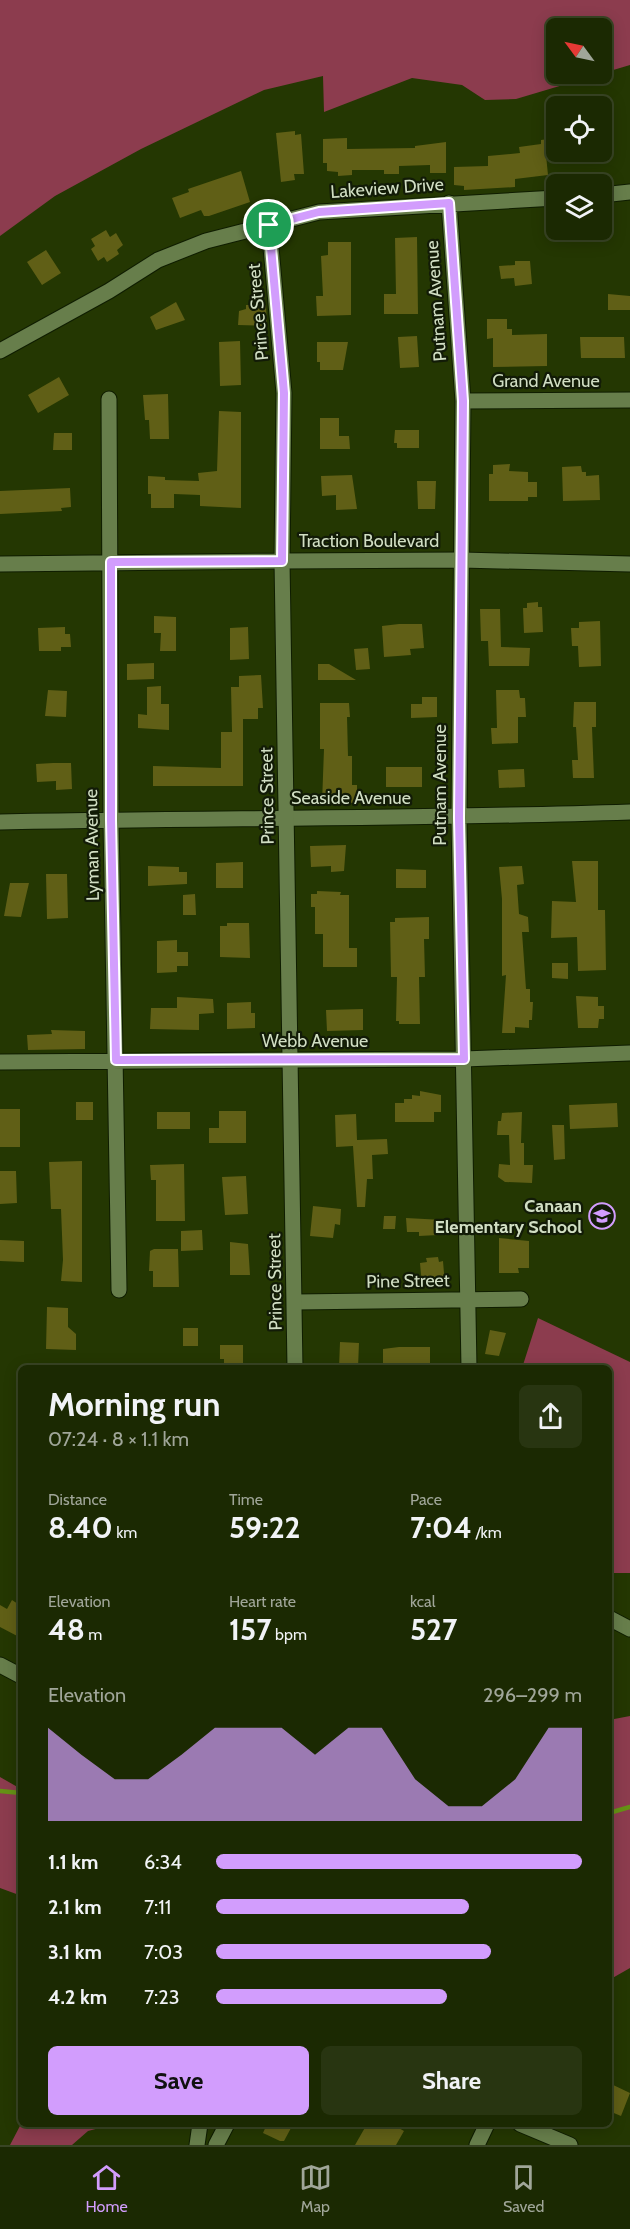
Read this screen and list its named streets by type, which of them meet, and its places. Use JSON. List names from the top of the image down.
{
  "streets": {
    "street": [
      "Lakeview Drive",
      "Putnam Avenue",
      "Prince Street",
      "Grand Avenue",
      "Traction Boulevard",
      "Seaside Avenue",
      "Lyman Avenue",
      "Webb Avenue",
      "Pine Street"
    ]
  },
  "crossings": [
    ["Lakeview Drive", "Putnam Avenue"],
    ["Lakeview Drive", "Prince Street"],
    ["Putnam Avenue", "Grand Avenue"],
    ["Putnam Avenue", "Traction Boulevard"],
    ["Putnam Avenue", "Seaside Avenue"],
    ["Putnam Avenue", "Webb Avenue"],
    ["Putnam Avenue", "Pine Street"],
    ["Prince Street", "Traction Boulevard"],
    ["Prince Street", "Seaside Avenue"],
    ["Prince Street", "Webb Avenue"],
    ["Prince Street", "Pine Street"],
    ["Traction Boulevard", "Lyman Avenue"],
    ["Seaside Avenue", "Lyman Avenue"],
    ["Lyman Avenue", "Webb Avenue"]
  ],
  "places": {
    "school or university": ["Canaan Elementary School"]
  },
  "north": "top left",
  "page": {
    "heading": ["Morning run", "07:24 · 8 × 1.1 km"],
    "stats": [
      ["Distance", "8.40 km"],
      ["Time", "59:22"],
      ["Pace", "7:04 /km"],
      ["Elevation", "48 m"],
      ["Heart rate", "157 bpm"],
      ["kcal", "527"]
    ],
    "chart": ["Elevation", "296–299 m"],
    "list": [
      {
        "name": "1.1 km",
        "note": "6:34"
      },
      {
        "name": "2.1 km",
        "note": "7:11"
      },
      {
        "name": "3.1 km",
        "note": "7:03"
      },
      {
        "name": "4.2 km",
        "note": "7:23"
      }
    ],
    "buttons": ["Save", "Share"],
    "tabs": ["Home", "Map", "Saved"]
  }
}
